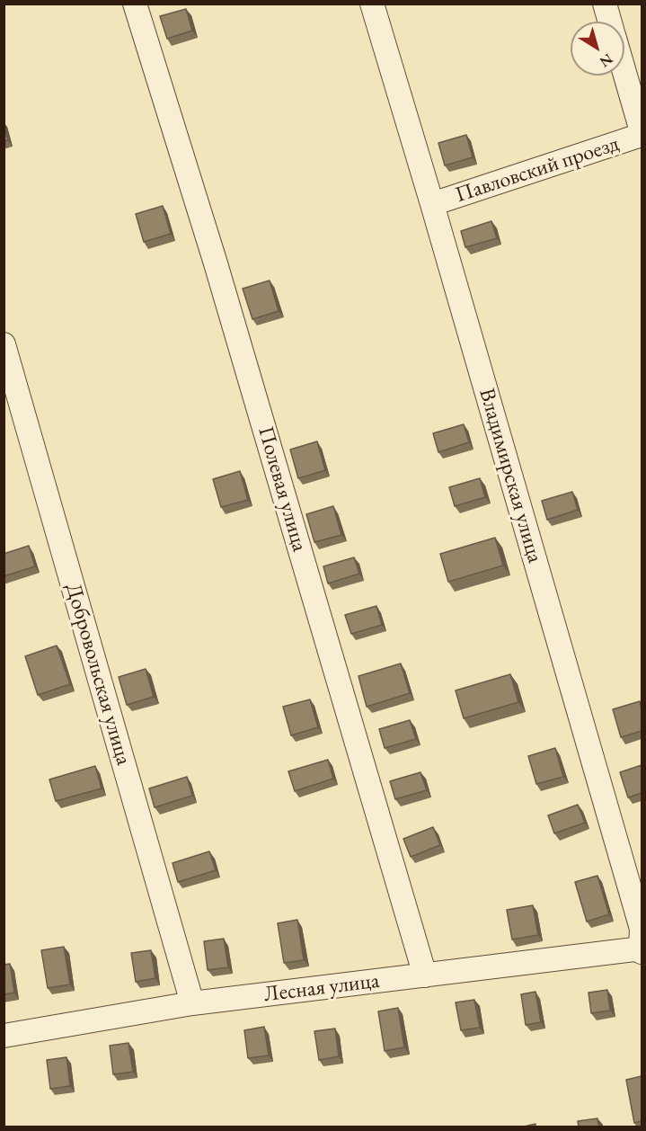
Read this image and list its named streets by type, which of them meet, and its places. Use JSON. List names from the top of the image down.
{
  "streets": {
    "street": [
      "Павловский проезд",
      "Владимирская улица",
      "Полевая улица",
      "Добровольская улица",
      "Лесная улица"
    ]
  },
  "crossings": [
    ["Павловский проезд", "Владимирская улица"],
    ["Владимирская улица", "Лесная улица"],
    ["Полевая улица", "Лесная улица"],
    ["Добровольская улица", "Лесная улица"]
  ],
  "north": "bottom right"
}
